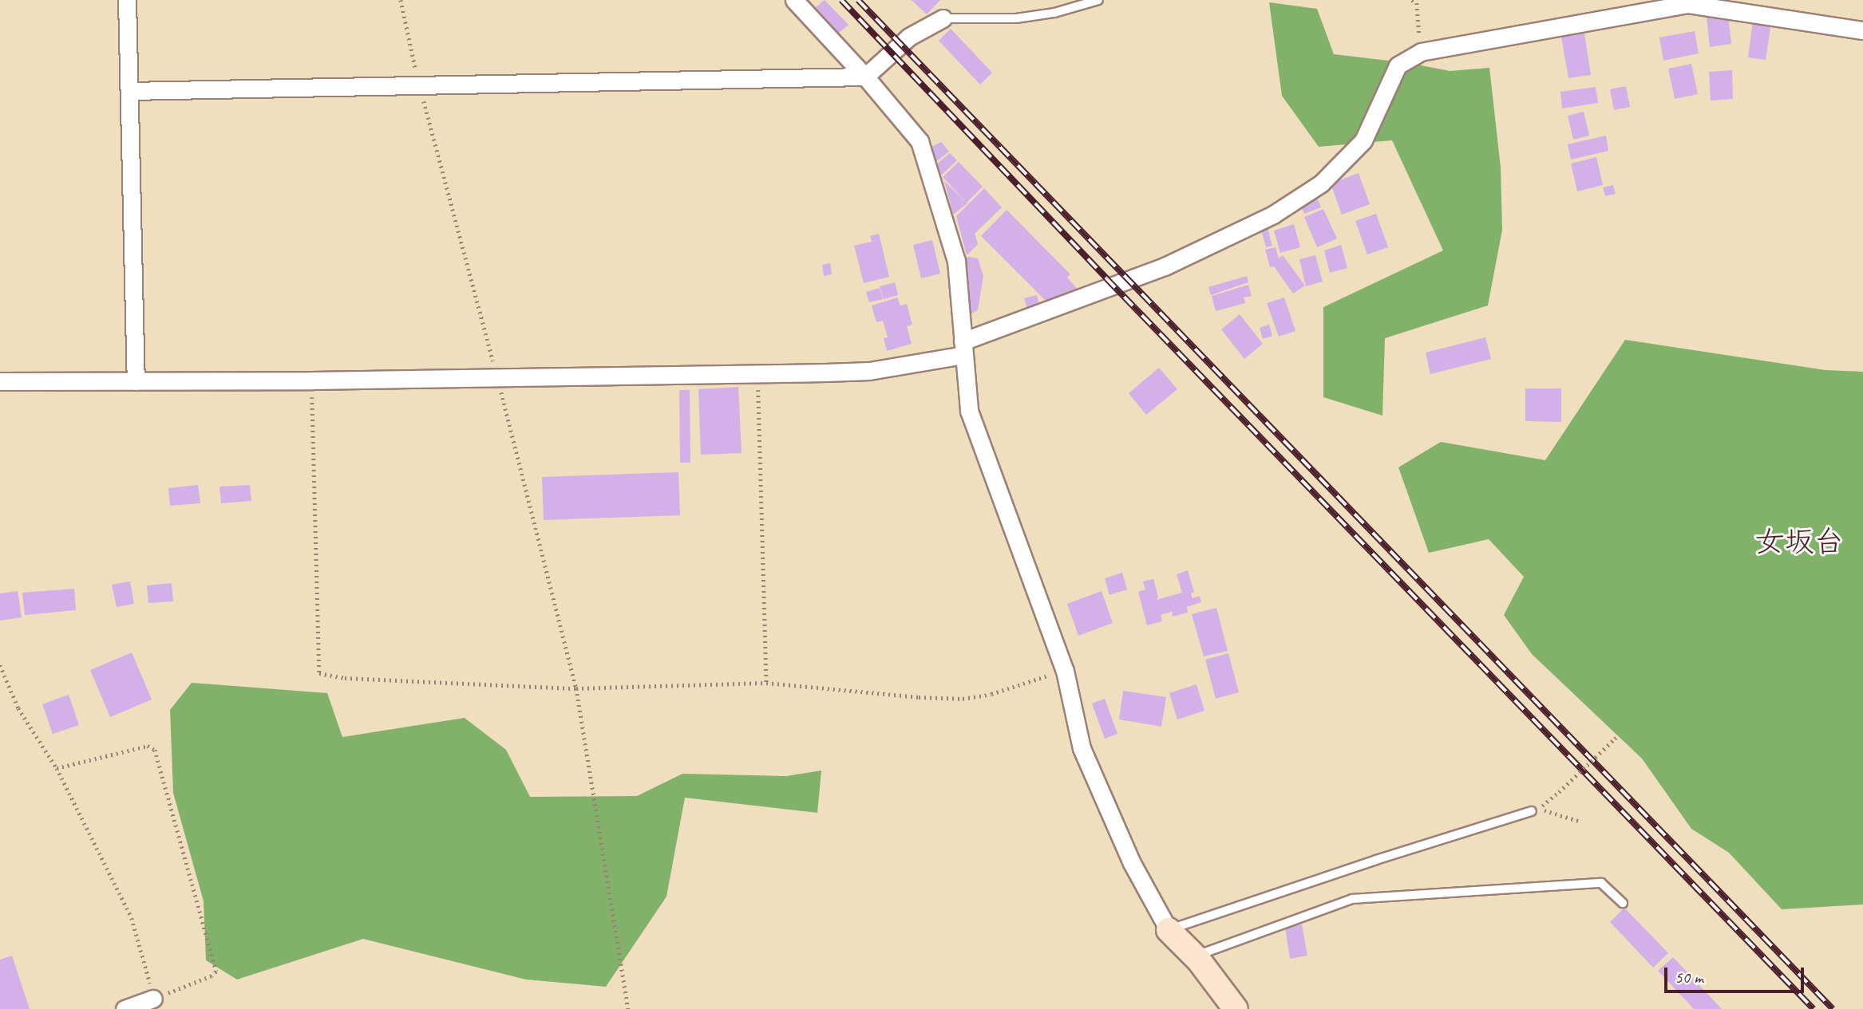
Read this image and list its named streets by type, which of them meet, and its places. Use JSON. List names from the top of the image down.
{
  "districts": ["女坂台"],
  "scale_bar": "50 m"
}
